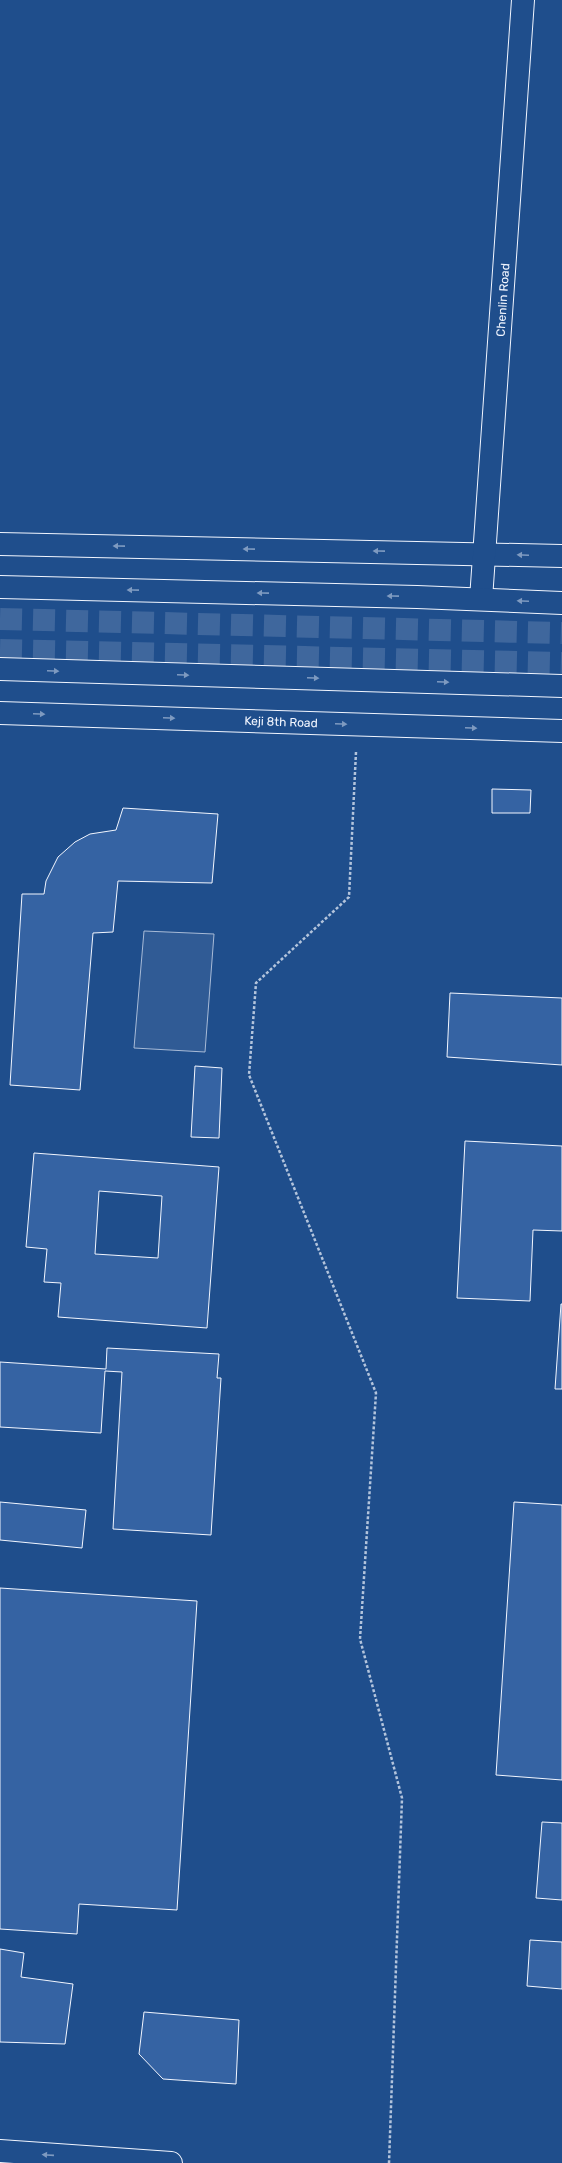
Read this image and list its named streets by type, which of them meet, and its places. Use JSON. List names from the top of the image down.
{
  "streets": {
    "street": ["Chenlin Road", "Keji 8th Road"]
  }
}
